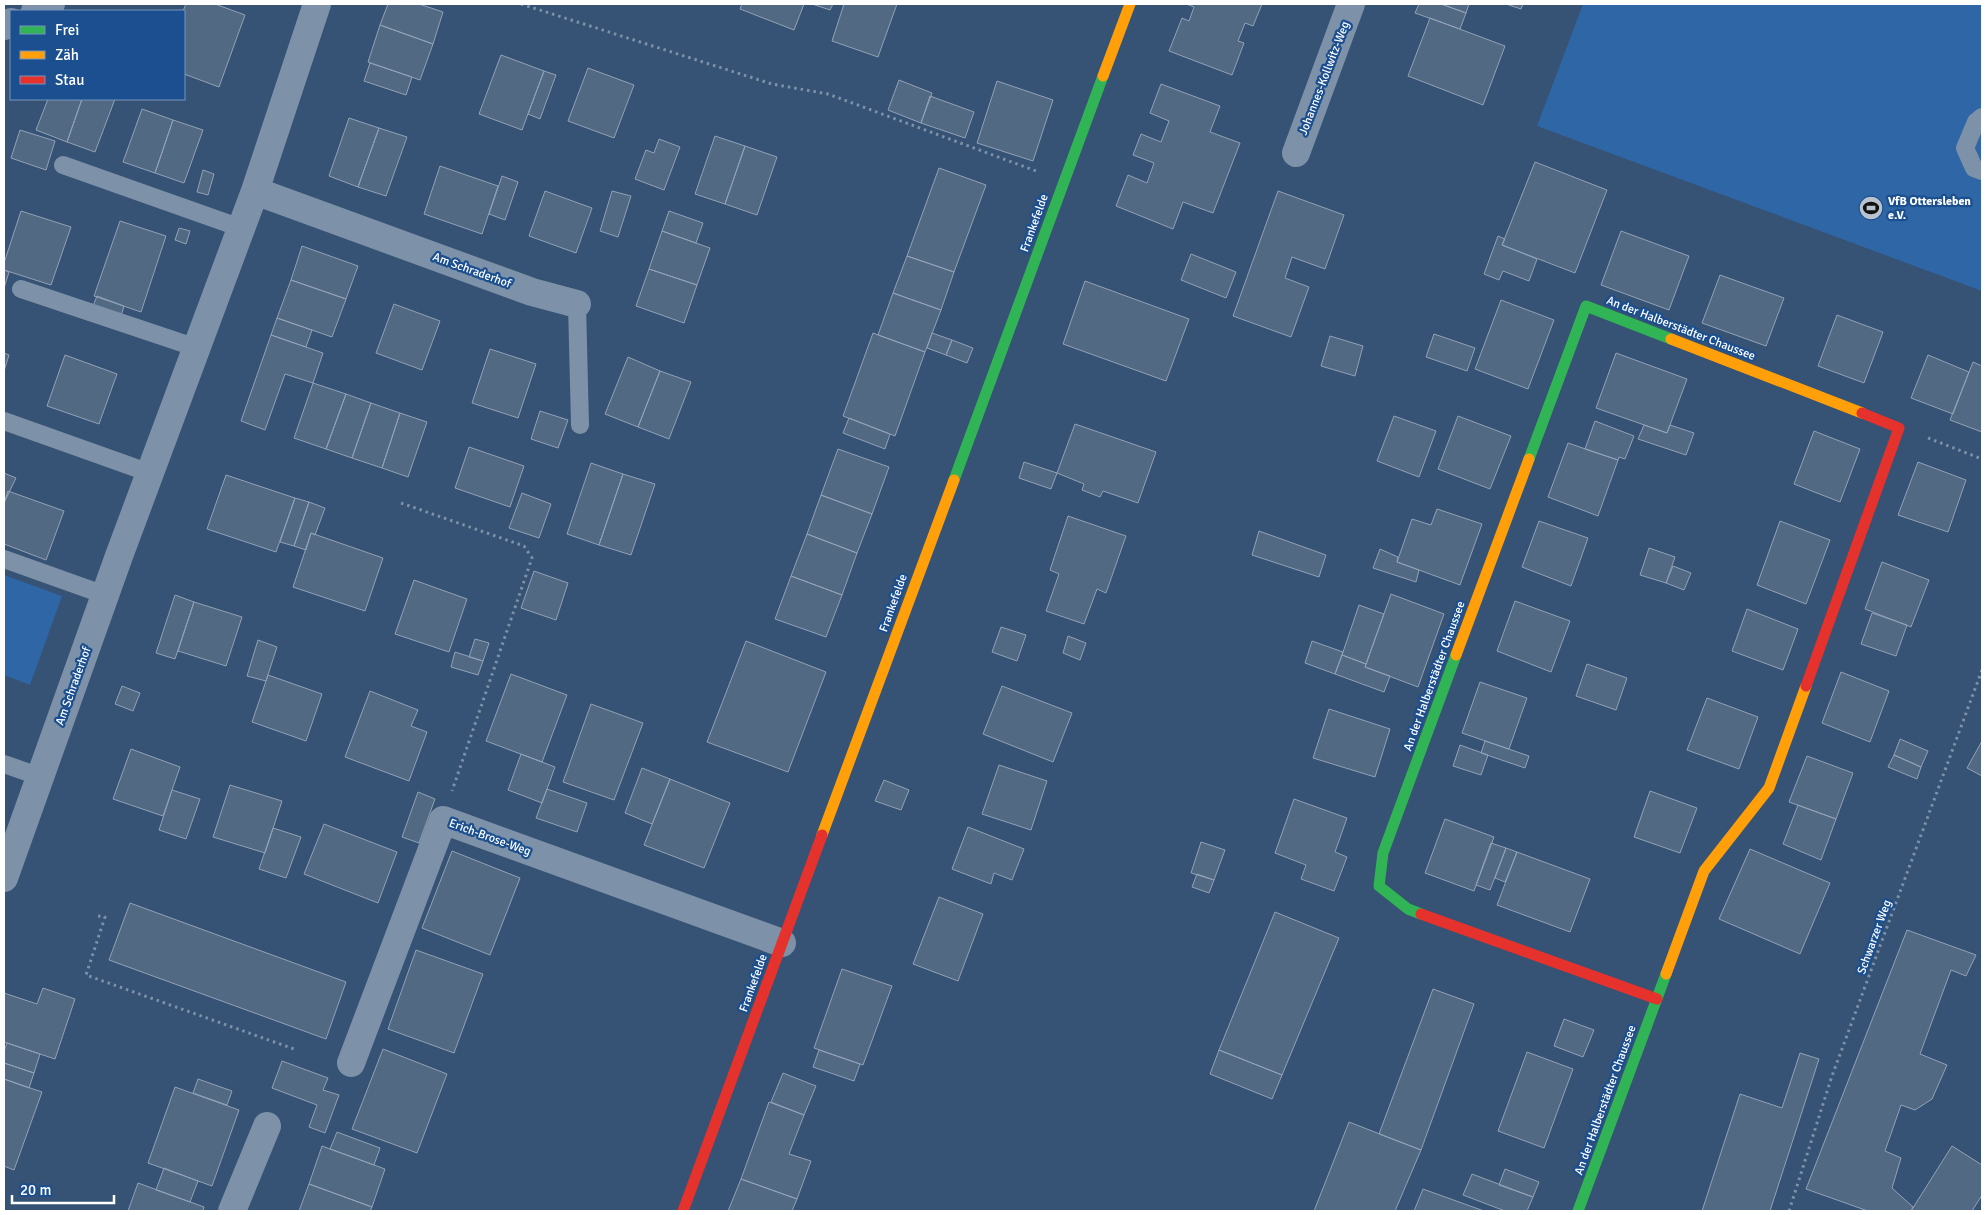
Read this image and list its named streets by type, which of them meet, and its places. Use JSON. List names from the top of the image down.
{
  "streets": {
    "street": [
      "Johannes-Kollwitz-Weg",
      "Frankefelde",
      "Am Schraderhof",
      "An der Halberstädter Chaussee",
      "Erich-Brose-Weg"
    ],
    "path": ["Schwarzer Weg"]
  },
  "crossings": [
    ["Frankefelde", "Erich-Brose-Weg"]
  ],
  "places": {
    "sports": ["VfB Ottersleben e.V."]
  },
  "legend": ["Frei", "Zäh", "Stau"],
  "scale_bar": "20 m"
}
